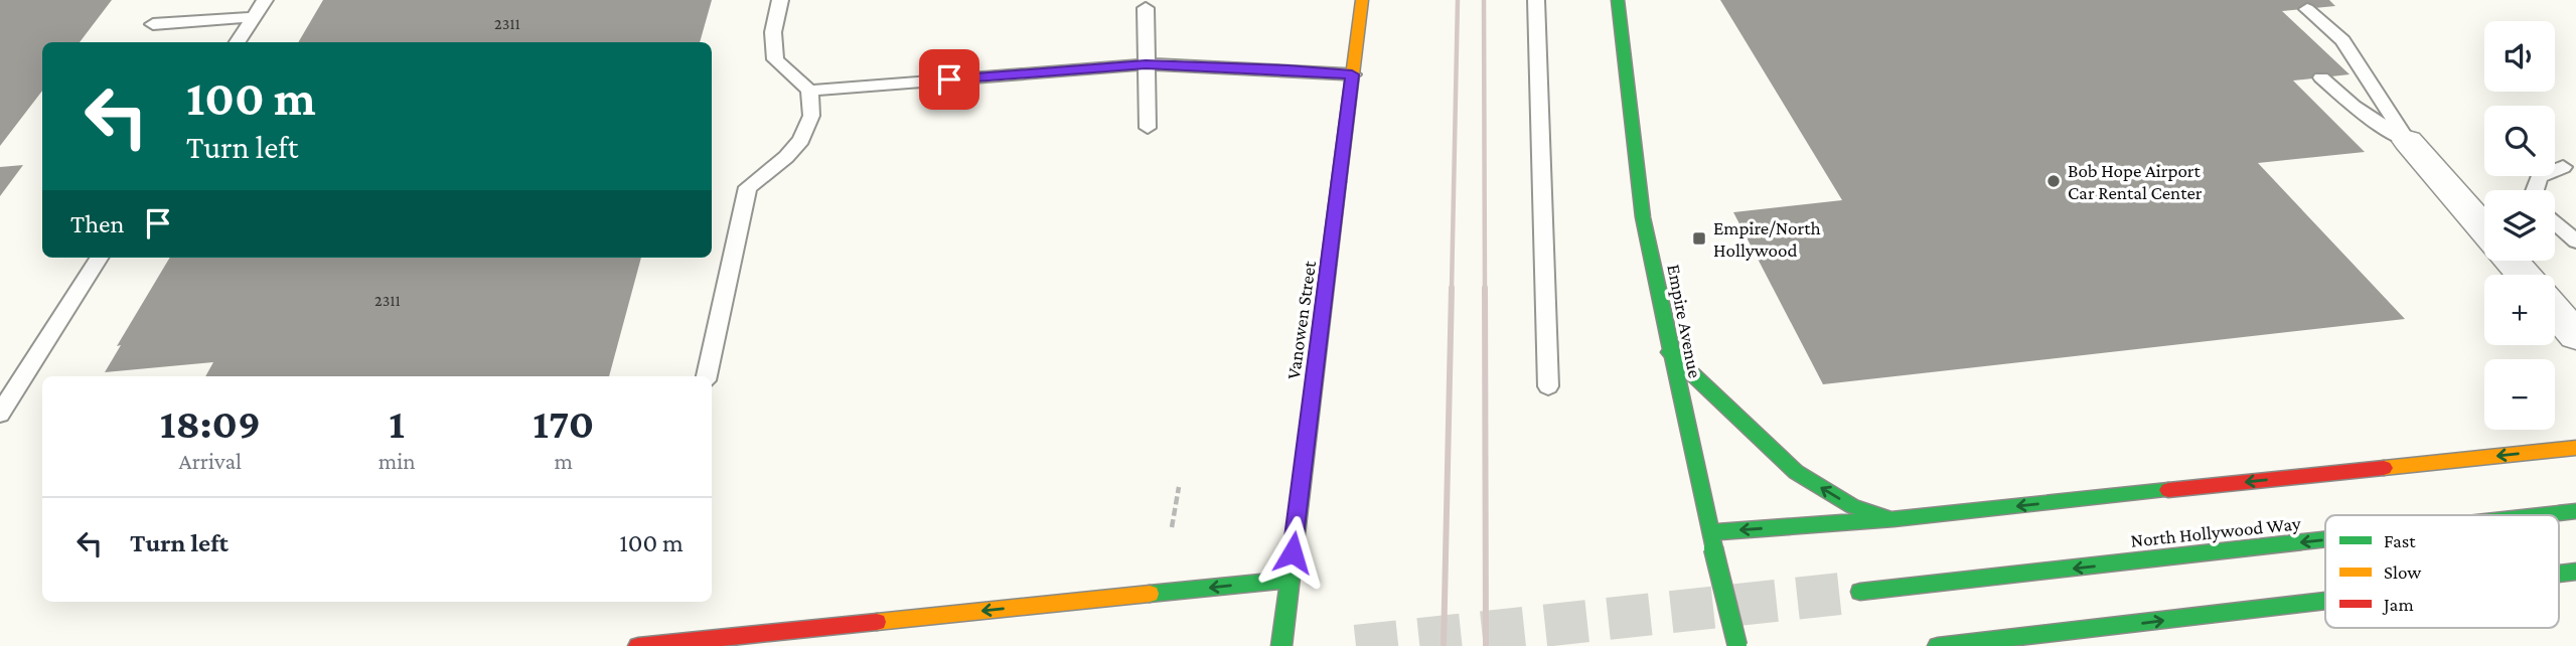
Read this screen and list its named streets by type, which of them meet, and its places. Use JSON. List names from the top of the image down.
{
  "streets": {
    "main road": ["Vanowen Street", "Empire Avenue", "North Hollywood Way"]
  },
  "places": {
    "other": ["Bob Hope Airport Car Rental Center"],
    "transit": ["Empire/North Hollywood"]
  },
  "house_numbers": ["2311", "2311"],
  "legend": ["Fast", "Slow", "Jam"],
  "page": {
    "map_buttons": ["+", "−"],
    "turn": ["100 m", "Turn left"],
    "then": "Then",
    "eta": [
      "18:09",
      "Arrival",
      "1",
      "min",
      "170",
      "m"
    ],
    "list": [
      {
        "name": "Turn left",
        "value": "100 m"
      }
    ]
  }
}
